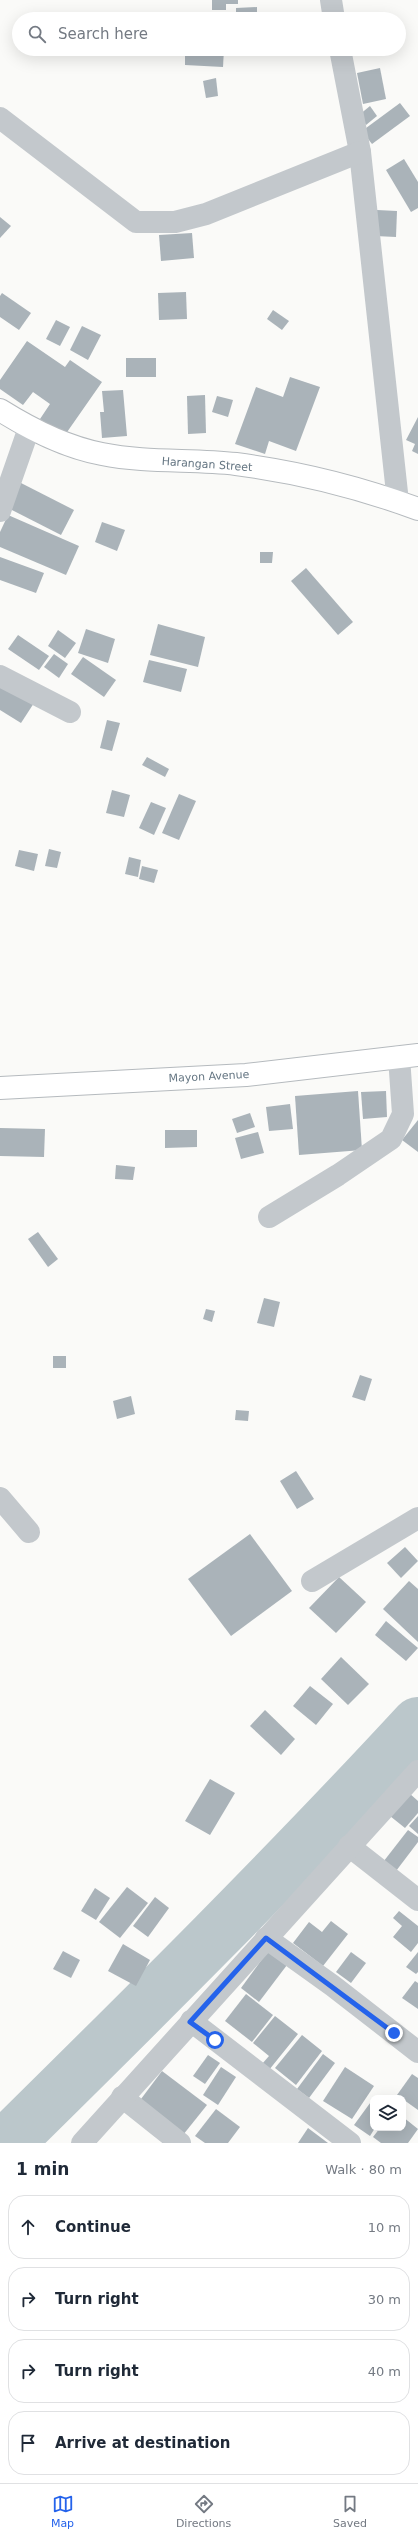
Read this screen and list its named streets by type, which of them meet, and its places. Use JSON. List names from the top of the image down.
{
  "streets": {
    "main road": ["Harangan Street", "Mayon Avenue"]
  },
  "page": {
    "search": "Search here",
    "heading": ["1 min", "Walk · 80 m"],
    "list": [
      ["Continue", "10 m"],
      ["Turn right", "30 m"],
      ["Turn right", "40 m"],
      "Arrive at destination"
    ],
    "nav": ["Map", "Directions", "Saved"]
  }
}
